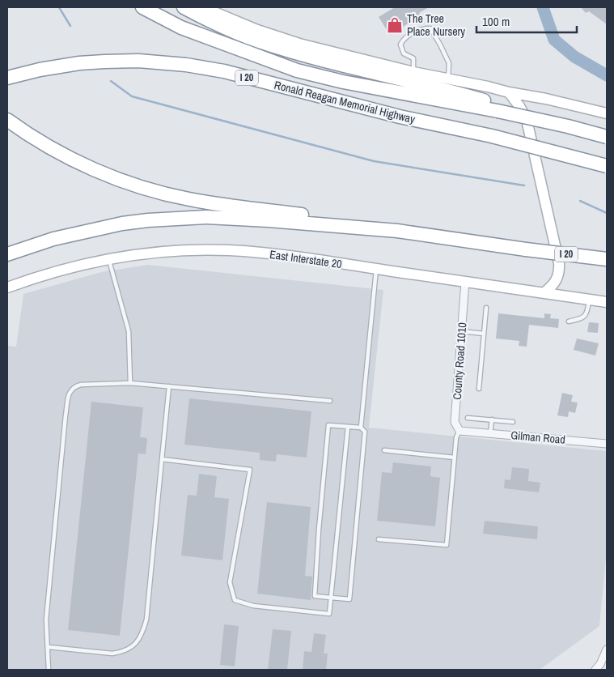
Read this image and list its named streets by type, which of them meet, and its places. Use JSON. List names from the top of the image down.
{
  "streets": {
    "highway": ["I 20", "Ronald Reagan Memorial Highway"],
    "main road": ["East Interstate 20"],
    "street": ["County Road 1010", "Gilman Road"]
  },
  "crossings": [
    ["East Interstate 20", "County Road 1010"],
    ["County Road 1010", "Gilman Road"]
  ],
  "places": {
    "shop": ["The Tree Place Nursery"]
  },
  "scale_bar": "100 m"
}
